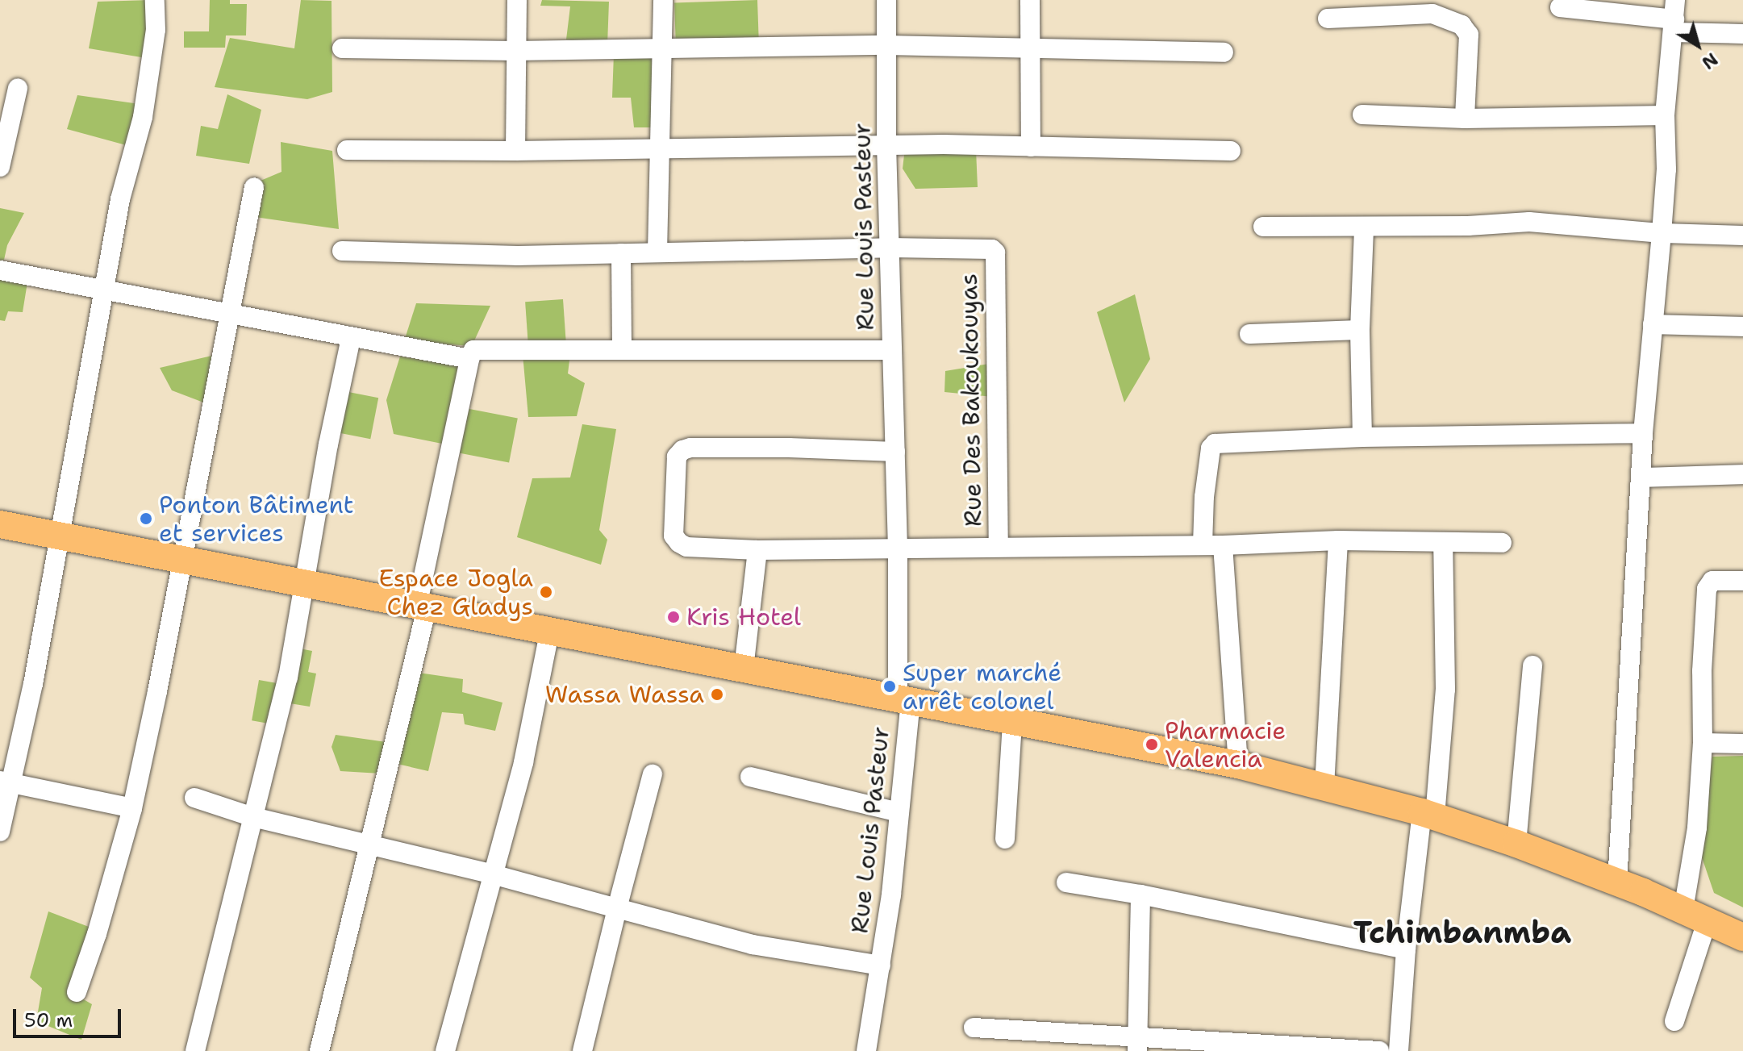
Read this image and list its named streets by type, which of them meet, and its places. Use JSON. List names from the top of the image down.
{
  "streets": {
    "street": ["Rue Louis Pasteur", "Rue Des Bakoukouyas"]
  },
  "crossings": [
    ["Rue Louis Pasteur", "Rue Des Bakoukouyas"]
  ],
  "districts": ["Tchimbanmba"],
  "places": [
    "Ponton Bâtiment et services",
    "Espace Jogla Chez Gladys",
    "Kris Hotel",
    "Super marché arrêt colonel",
    "Wassa Wassa",
    "Pharmacie Valencia"
  ],
  "scale_bar": "50 m",
  "north": "bottom right"
}
